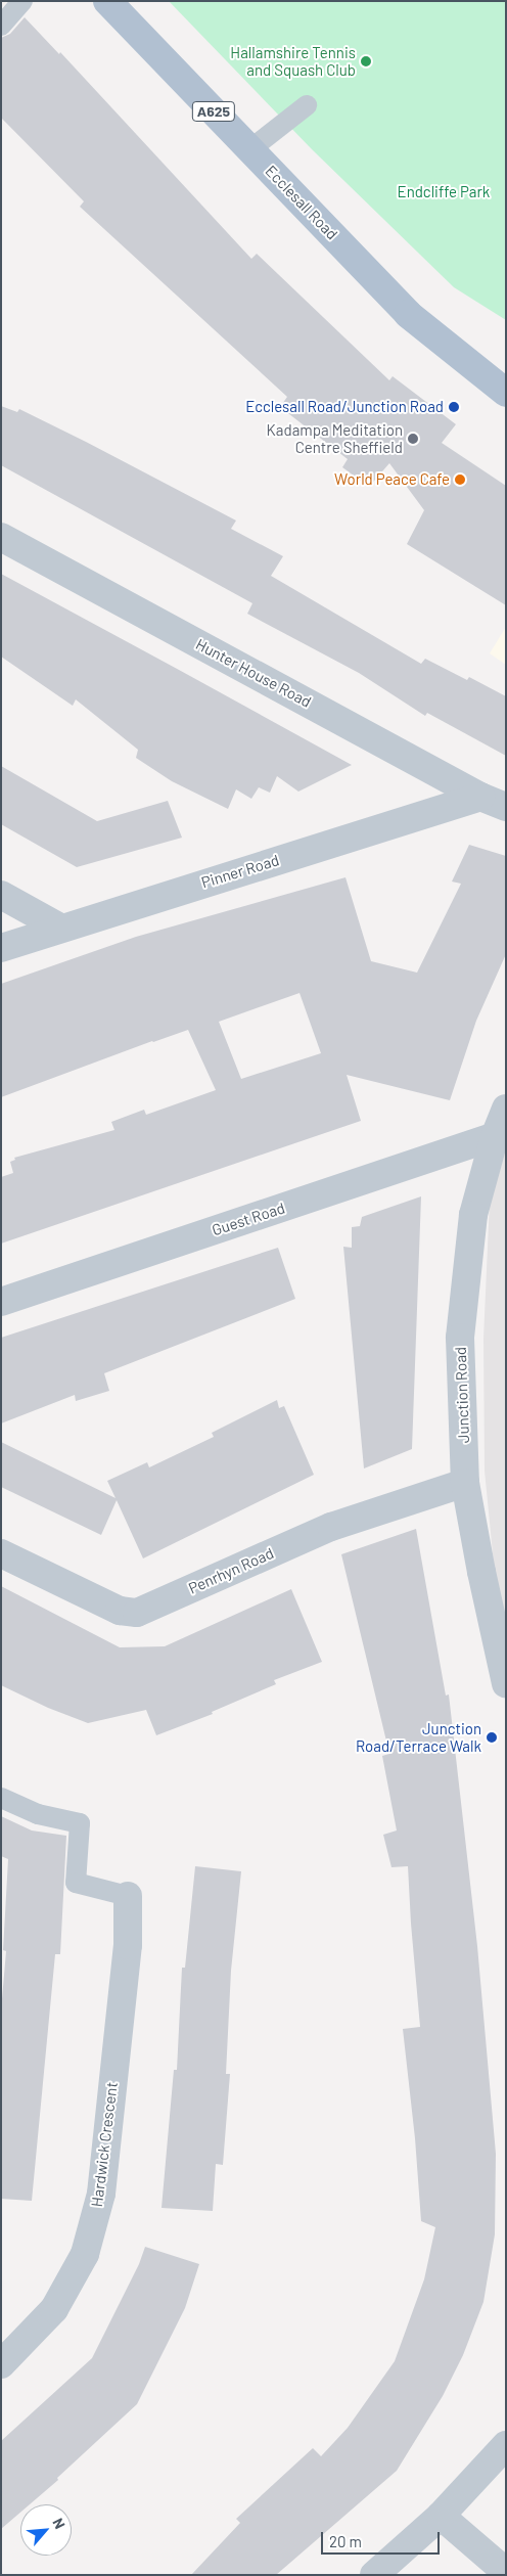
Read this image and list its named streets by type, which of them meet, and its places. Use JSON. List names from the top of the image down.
{
  "streets": {
    "main road": ["A625", "Ecclesall Road"],
    "street": [
      "Hunter House Road",
      "Pinner Road",
      "Guest Road",
      "Junction Road",
      "Penrhyn Road",
      "Hardwick Crescent"
    ]
  },
  "crossings": [
    ["Hunter House Road", "Pinner Road"],
    ["Guest Road", "Junction Road"],
    ["Junction Road", "Penrhyn Road"]
  ],
  "parks": ["Endcliffe Park"],
  "places": [
    "Hallamshire Tennis and Squash Club",
    "Ecclesall Road/Junction Road",
    "Kadampa Meditation Centre Sheffield",
    "World Peace Cafe",
    "Junction Road/Terrace Walk"
  ],
  "scale_bar": "20 m",
  "north": "top right"
}
